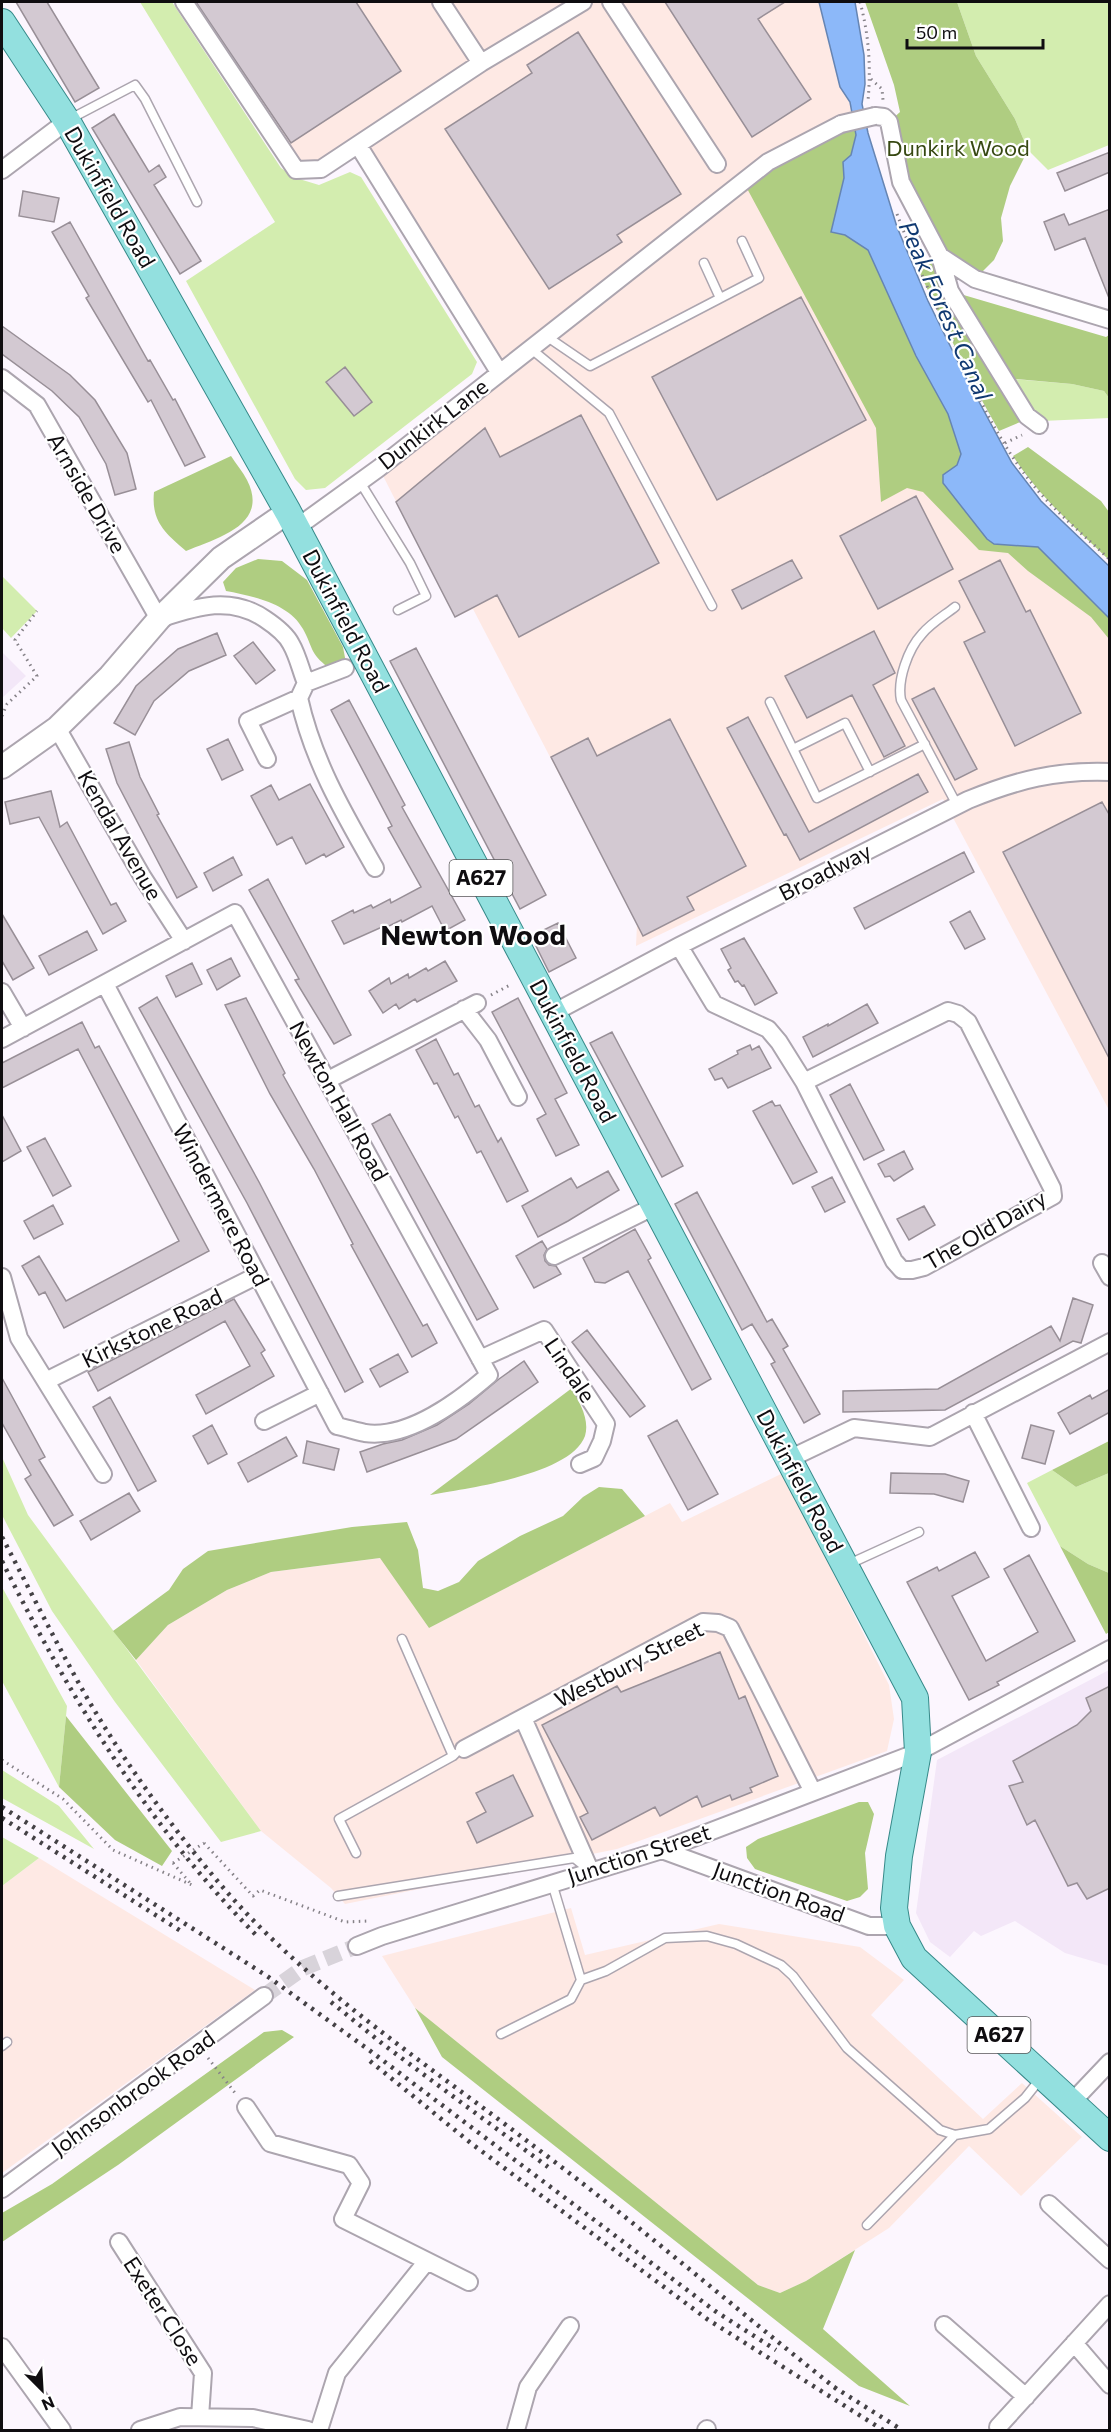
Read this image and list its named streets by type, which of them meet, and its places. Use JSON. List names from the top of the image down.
{
  "streets": {
    "main road": ["Dukinfield Road", "A627"],
    "street": [
      "Dunkirk Lane",
      "Arnside Drive",
      "Kendal Avenue",
      "Broadway",
      "Newton Hall Road",
      "Windermere Road",
      "The Old Dairy",
      "Kirkstone Road",
      "Lindale",
      "Westbury Street",
      "Junction Street",
      "Junction Road",
      "Johnsonbrook Road",
      "Exeter Close"
    ]
  },
  "crossings": [
    ["Dukinfield Road", "Dunkirk Lane"],
    ["Dukinfield Road", "Broadway"],
    ["Dukinfield Road", "A627"],
    ["Dukinfield Road", "Junction Street"],
    ["Dukinfield Road", "Junction Road"],
    ["Kendal Avenue", "Newton Hall Road"],
    ["Broadway", "The Old Dairy"],
    ["A627", "Junction Road"],
    ["Newton Hall Road", "Windermere Road"],
    ["Newton Hall Road", "Lindale"],
    ["Windermere Road", "Kirkstone Road"],
    ["Westbury Street", "Junction Street"],
    ["Junction Street", "Junction Road"]
  ],
  "districts": ["Newton Wood"],
  "water": ["Peak Forest Canal"],
  "parks": ["Dunkirk Wood"],
  "scale_bar": "50 m",
  "north": "bottom right"
}
